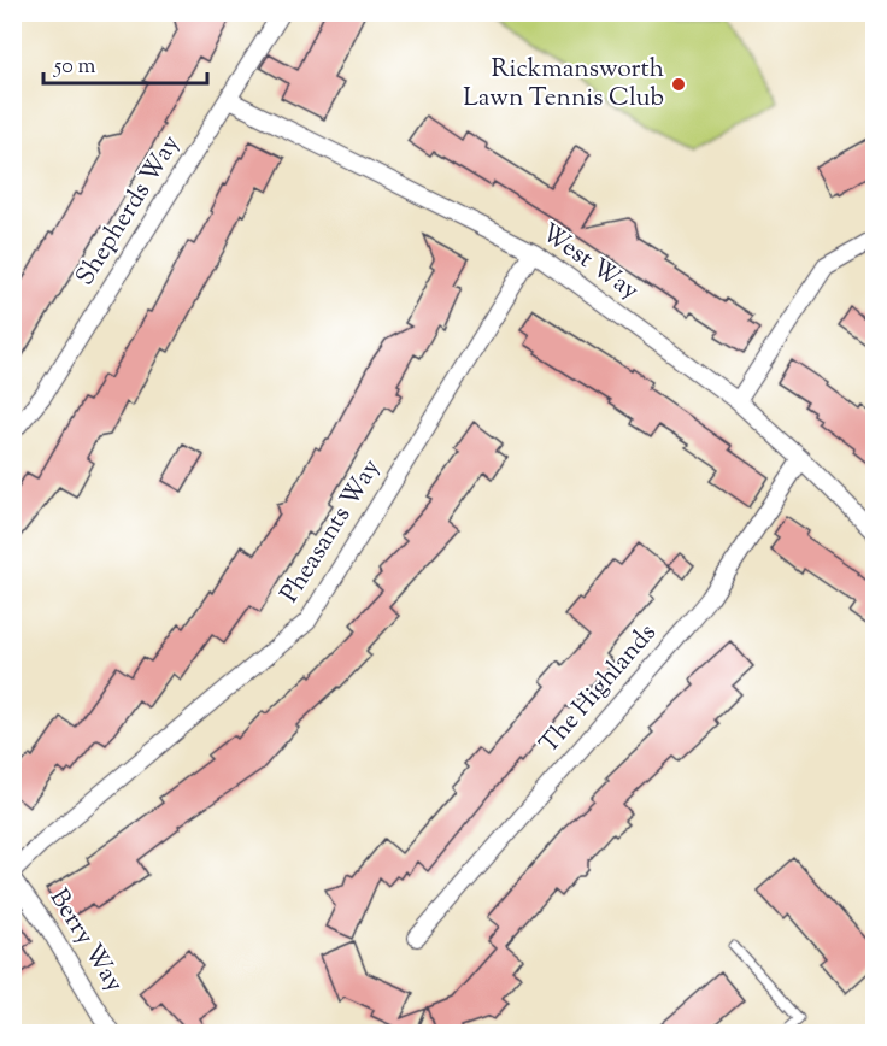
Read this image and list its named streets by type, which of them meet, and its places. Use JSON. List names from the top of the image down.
{
  "streets": {
    "street": [
      "Shepherds Way",
      "West Way",
      "Pheasants Way",
      "The Highlands",
      "Berry Way"
    ]
  },
  "crossings": [
    ["Shepherds Way", "West Way"],
    ["West Way", "Pheasants Way"],
    ["West Way", "The Highlands"]
  ],
  "places": ["Rickmansworth Lawn Tennis Club"],
  "scale_bar": "50 m"
}
